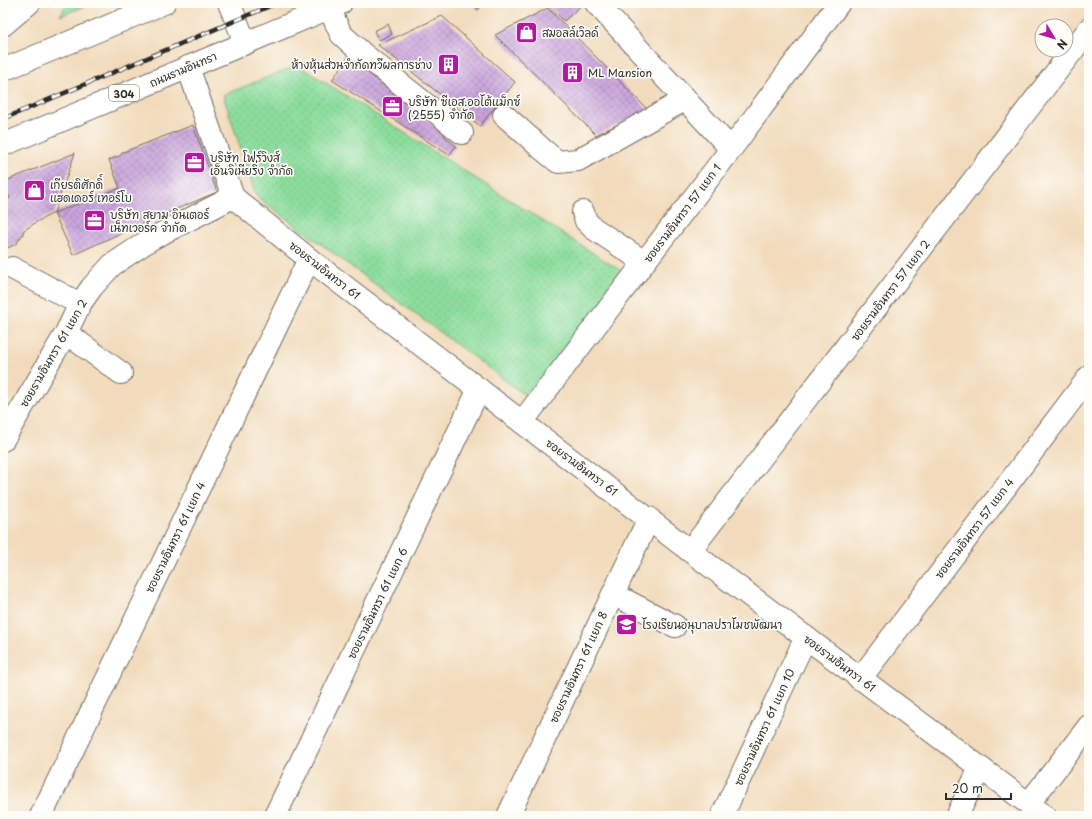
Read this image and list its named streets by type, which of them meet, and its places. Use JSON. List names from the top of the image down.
{
  "streets": {
    "street": [
      "ถนนรามอินทรา",
      "304",
      "ซอยรามอินทรา 57 แยก 1",
      "ซอยรามอินทรา 61",
      "ซอยรามอินทรา 57 แยก 2",
      "ซอยรามอินทรา 61 แยก 2",
      "ซอยรามอินทรา 57 แยก 4",
      "ซอยรามอินทรา 61 แยก 4",
      "ซอยรามอินทรา 61 แยก 6",
      "ซอยรามอินทรา 61 แยก 8",
      "ซอยรามอินทรา 61 แยก 10"
    ]
  },
  "crossings": [
    ["ซอยรามอินทรา 57 แยก 1", "ซอยรามอินทรา 61"],
    ["ซอยรามอินทรา 61", "ซอยรามอินทรา 57 แยก 2"],
    ["ซอยรามอินทรา 61", "ซอยรามอินทรา 61 แยก 2"],
    ["ซอยรามอินทรา 61", "ซอยรามอินทรา 57 แยก 4"],
    ["ซอยรามอินทรา 61", "ซอยรามอินทรา 61 แยก 4"],
    ["ซอยรามอินทรา 61", "ซอยรามอินทรา 61 แยก 6"],
    ["ซอยรามอินทรา 61", "ซอยรามอินทรา 61 แยก 8"],
    ["ซอยรามอินทรา 61", "ซอยรามอินทรา 61 แยก 10"]
  ],
  "places": {
    "shop": ["สมอลล์เวิลด์", "เกียรติศักดิ์ แฮดเดอร์ เทอร์โบ"],
    "building": ["ห้างหุ้นส่วนจำกัดทวีผลการช่าง", "ML Mansion"],
    "office": ["บริษัท ซีเอส.ออโต้แม็กซ์ (2555) จำกัด", "บริษัท โฟร์วิงส์ เอ็นจิเนียริ่ง จำกัด", "บริษัท สยาม อินเตอร์ เน็ทเวอร์ค จำกัด"],
    "school or university": ["โรงเรียนอนุบาลปราโมชพัฒนา"]
  },
  "scale_bar": "20 m",
  "north": "bottom right"
}
